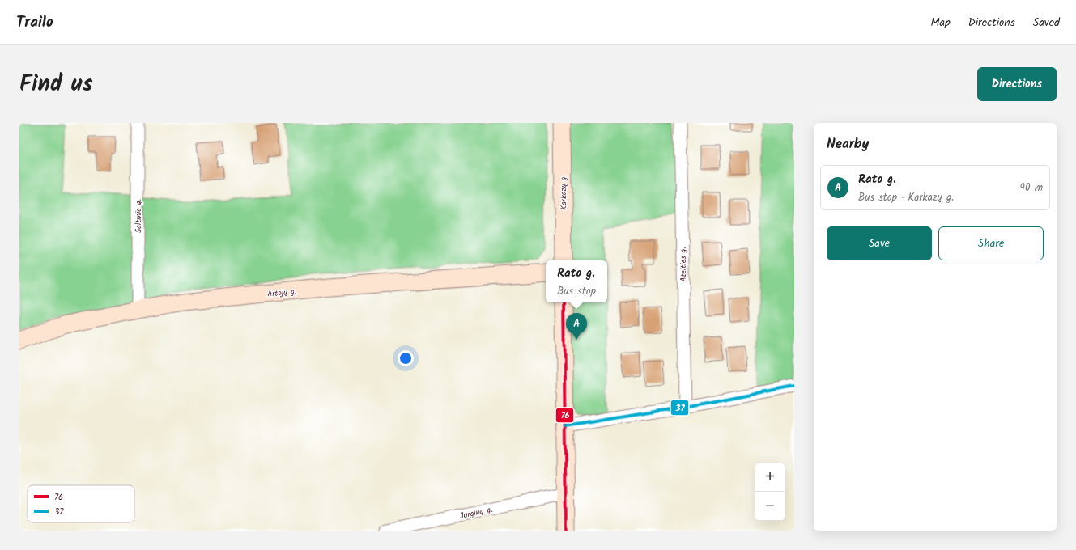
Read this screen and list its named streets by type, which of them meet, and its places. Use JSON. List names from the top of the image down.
{
  "streets": {
    "main road": ["Karkazų g.", "Artojų g."],
    "street": ["Šaltinio g.", "Ateities g.", "Jurginų g."]
  },
  "crossings": [
    ["Šaltinio g.", "Artojų g."]
  ],
  "lines": ["transit line 76", "transit line 37"],
  "legend": ["76", "37"],
  "page": {
    "header": "Trailo",
    "nav": ["Map", "Directions", "Saved"],
    "title": "Find us",
    "buttons": [
      "Directions",
      ["Save", "Share"]
    ],
    "heading": "Nearby",
    "list": [
      {
        "mark": "A",
        "name": "Rato g.",
        "note": "Bus stop · Karkazų g.",
        "value": "90 m"
      }
    ],
    "popup": ["Rato g.", "Bus stop"],
    "pins": "A",
    "map_buttons": ["+", "−"]
  }
}
